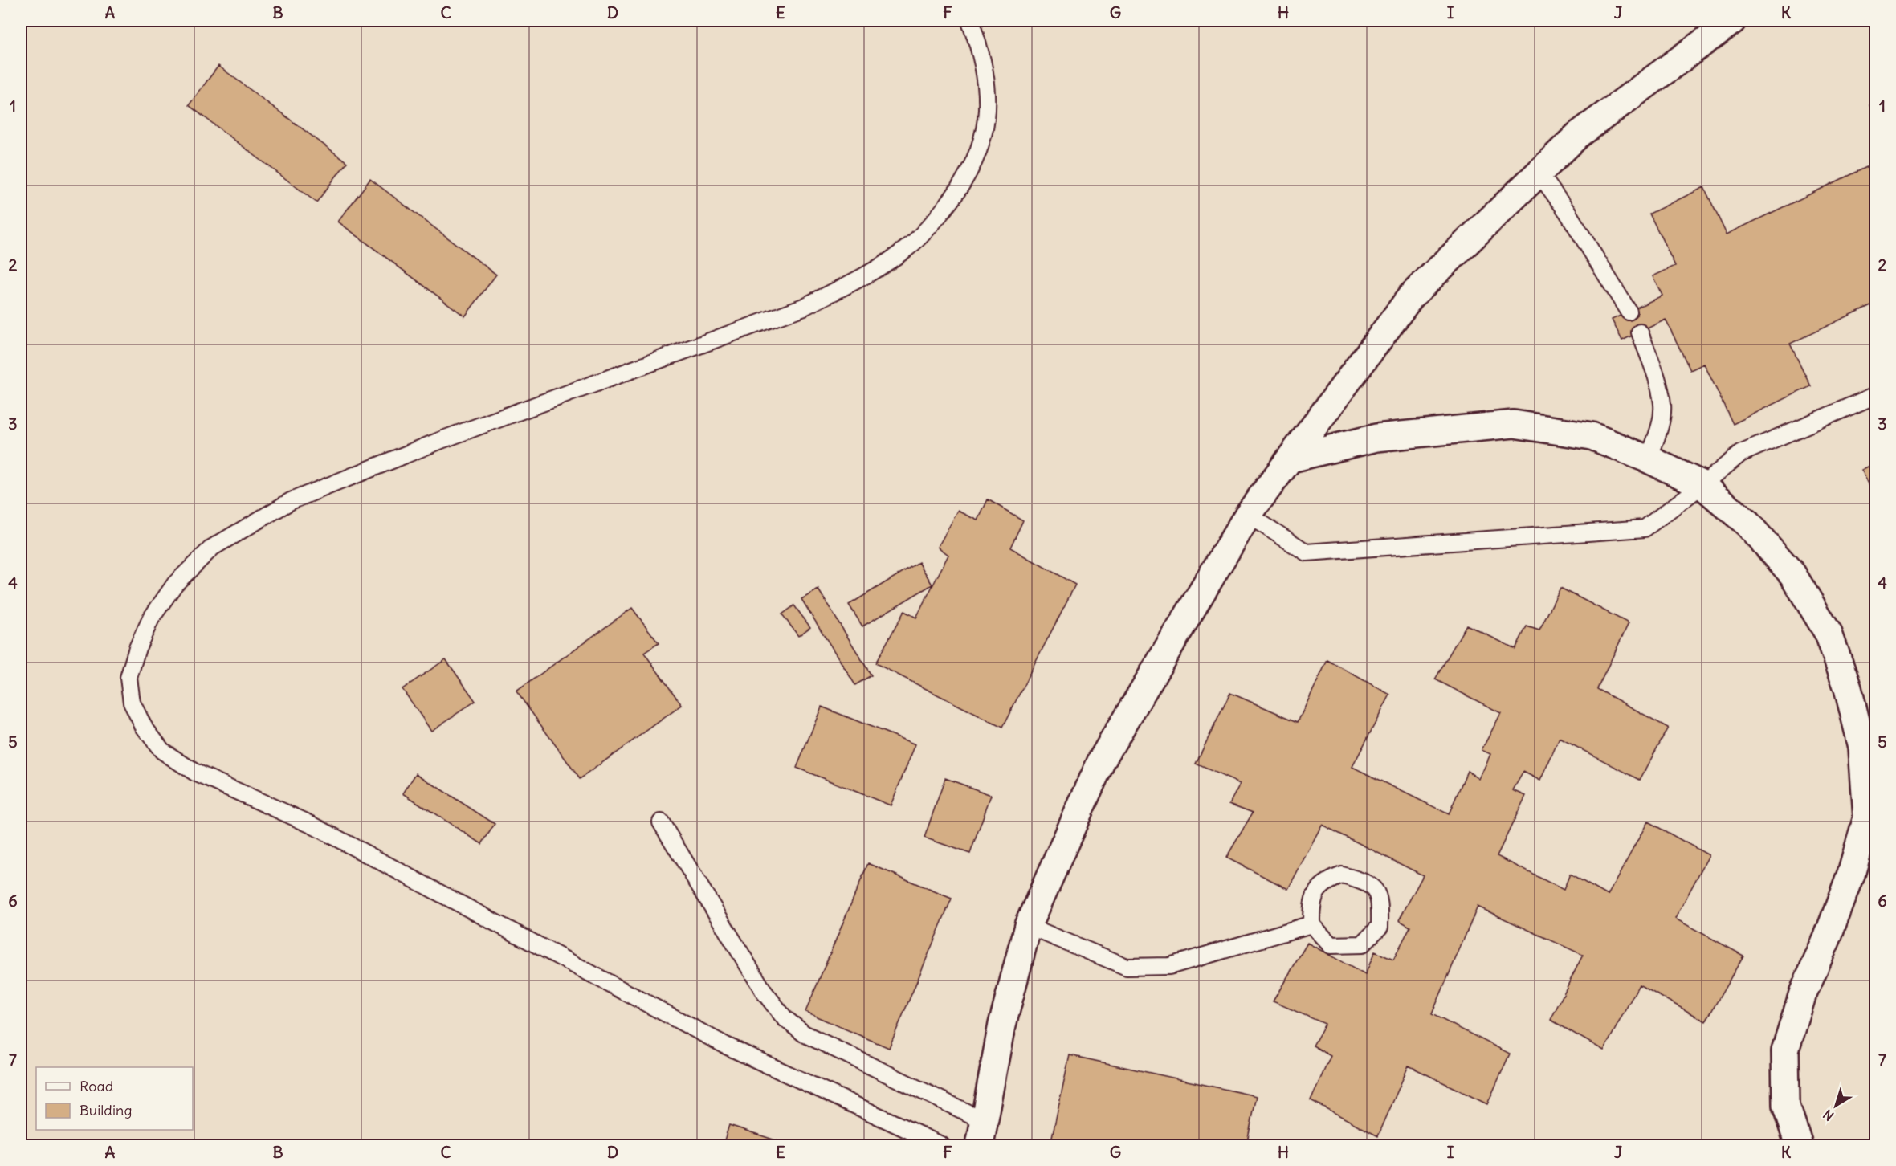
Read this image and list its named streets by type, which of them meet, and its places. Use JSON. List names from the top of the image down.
{
  "legend": ["Road", "Building"],
  "north": "bottom left",
  "grid": {
    "columns": [
      "A",
      "B",
      "C",
      "D",
      "E",
      "F",
      "G",
      "H",
      "I",
      "J",
      "K"
    ],
    "rows": [
      "1",
      "2",
      "3",
      "4",
      "5",
      "6",
      "7"
    ]
  }
}
